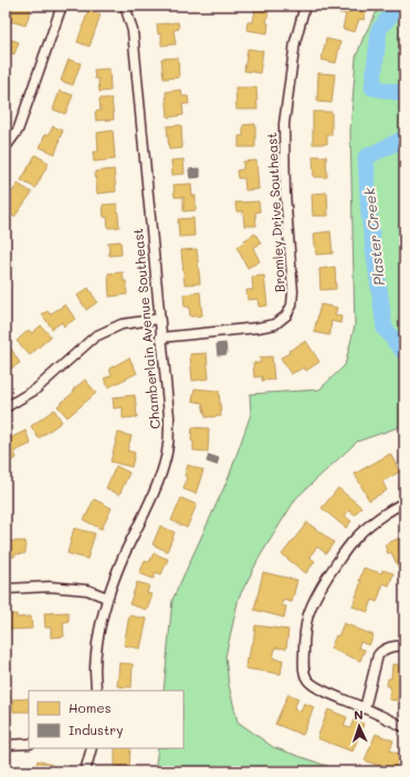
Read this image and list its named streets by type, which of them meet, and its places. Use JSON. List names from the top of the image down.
{
  "streets": {
    "street": ["Bromley Drive Southeast", "Chamberlain Avenue Southeast"]
  },
  "crossings": [
    ["Bromley Drive Southeast", "Chamberlain Avenue Southeast"]
  ],
  "water": ["Plaster Creek"],
  "legend": ["Homes", "Industry"],
  "north": "top"
}
